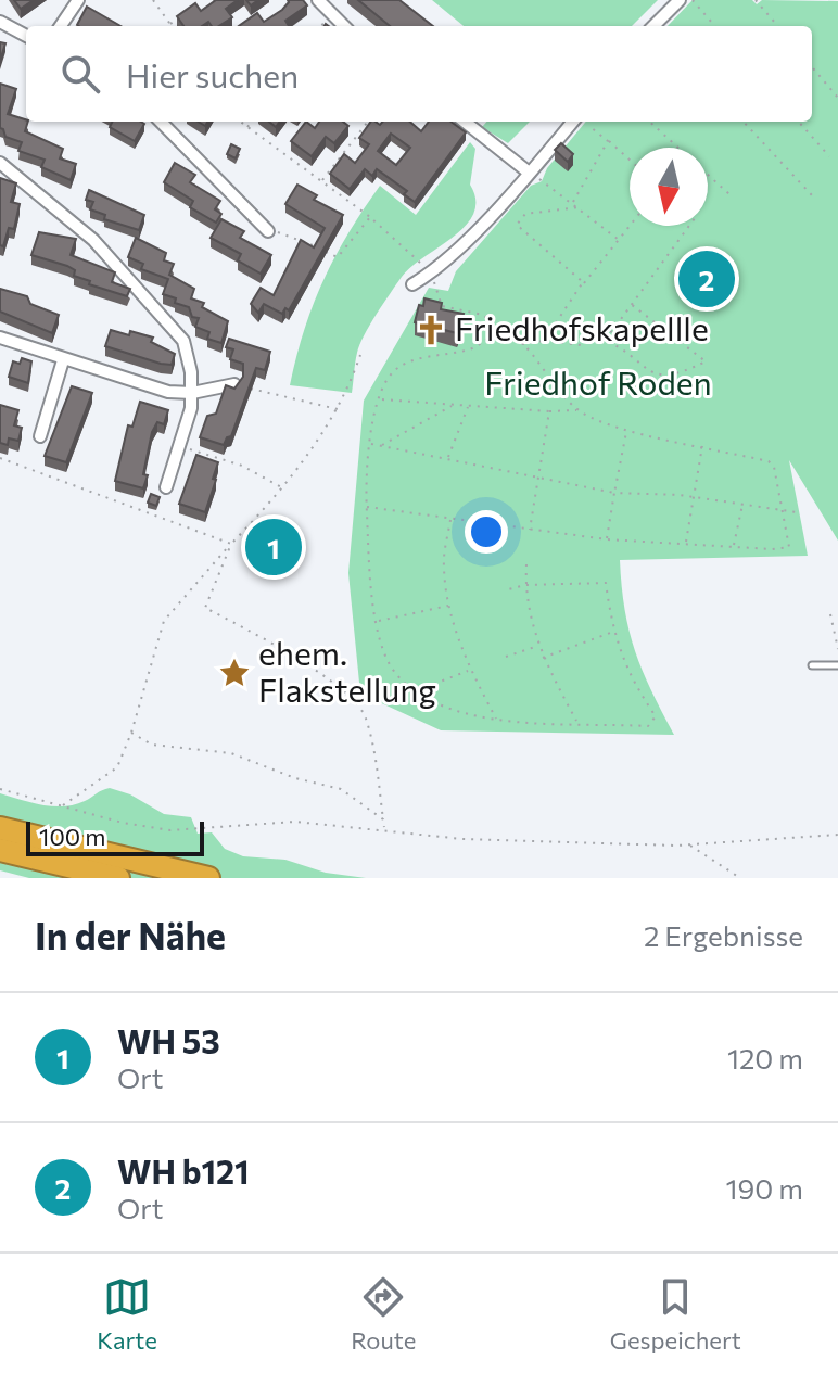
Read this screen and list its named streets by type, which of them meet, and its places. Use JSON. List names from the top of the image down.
{
  "parks": ["Friedhof Roden"],
  "places": {
    "church": ["Friedhofskapellle"],
    "place": ["ehem. Flakstellung"]
  },
  "scale_bar": "100 m",
  "north": "bottom",
  "page": {
    "search": "Hier suchen",
    "pins": ["2", "1"],
    "scale": "100 m",
    "heading": ["In der Nähe", "2 Ergebnisse"],
    "list": [
      {
        "mark": "1",
        "name": "WH 53",
        "note": "Ort",
        "value": "120 m"
      },
      {
        "mark": "2",
        "name": "WH b121",
        "note": "Ort",
        "value": "190 m"
      }
    ],
    "nav": ["Karte", "Route", "Gespeichert"]
  }
}
